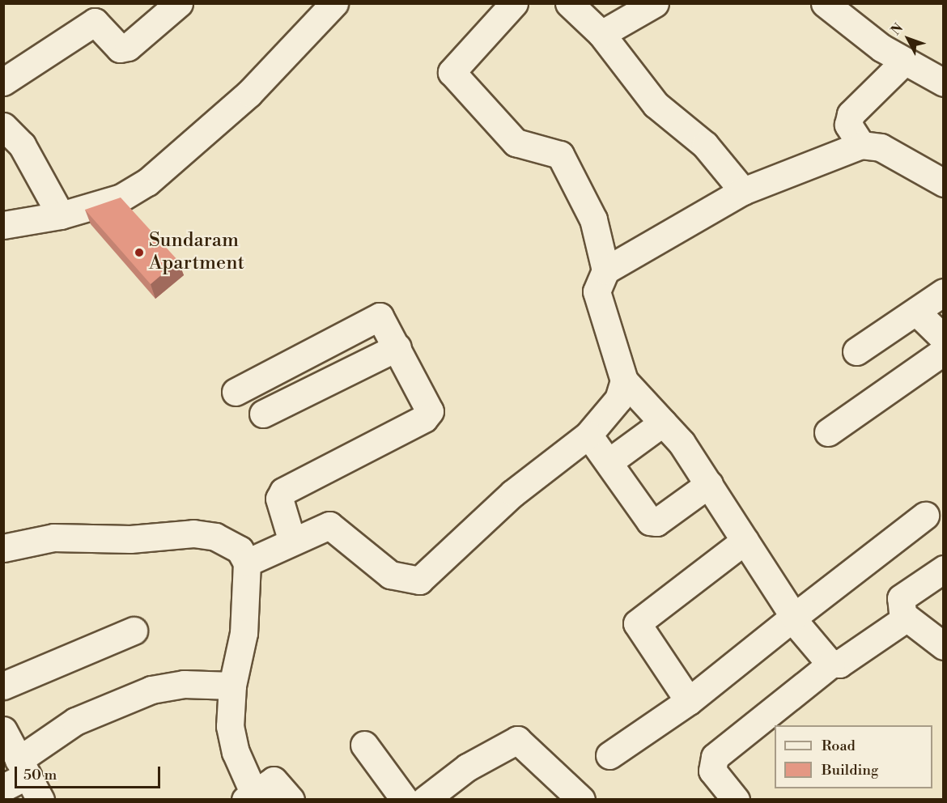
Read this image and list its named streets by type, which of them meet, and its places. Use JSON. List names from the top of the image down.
{
  "places": ["Sundaram Apartment"],
  "legend": ["Road", "Building"],
  "scale_bar": "50 m",
  "north": "top left"
}
